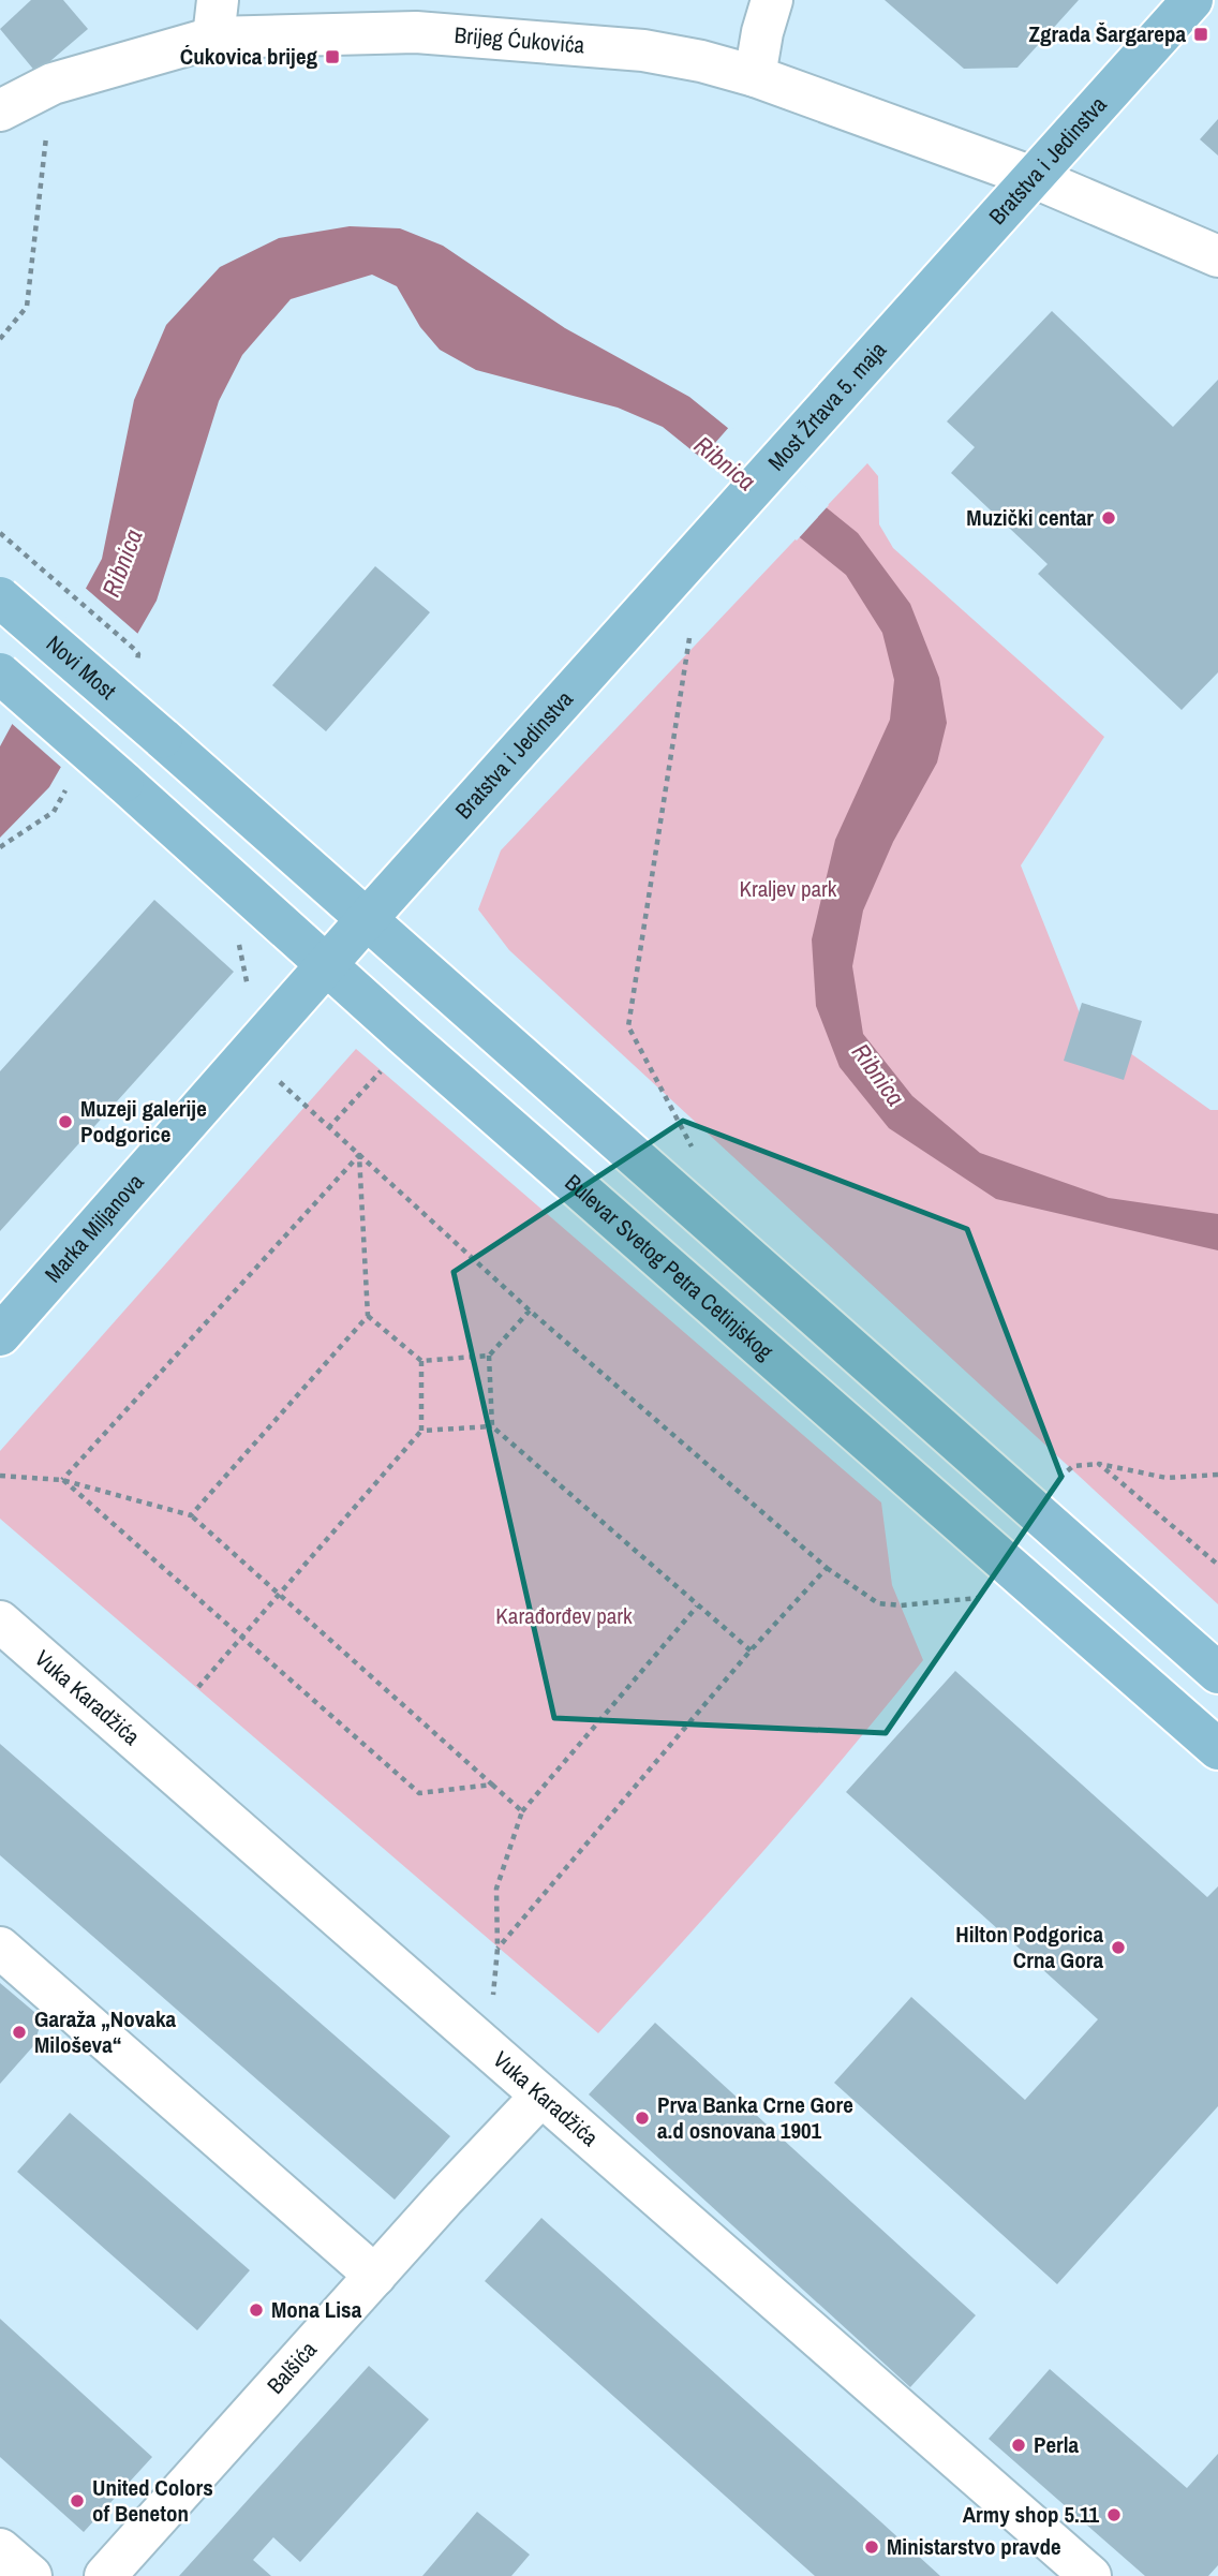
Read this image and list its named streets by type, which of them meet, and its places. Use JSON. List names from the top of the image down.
{
  "streets": {
    "main road": [
      "Bratstva i Jedinstva",
      "Most Žrtava 5. maja",
      "Novi Most",
      "Marka Miljanova",
      "Bulevar Svetog Petra Cetinjskog"
    ],
    "street": ["Brijeg Ćukovića", "Vuka Karadžića", "Balšića"]
  },
  "crossings": [
    ["Brijeg Ćukovića", "Bratstva i Jedinstva"],
    ["Bratstva i Jedinstva", "Most Žrtava 5. maja"],
    ["Bratstva i Jedinstva", "Novi Most"],
    ["Bratstva i Jedinstva", "Marka Miljanova"],
    ["Novi Most", "Marka Miljanova"],
    ["Marka Miljanova", "Bulevar Svetog Petra Cetinjskog"],
    ["Vuka Karadžića", "Balšića"]
  ],
  "water": ["Ribnica"],
  "parks": ["Kraljev park", "Karađorđev park"],
  "places": {
    "transit": ["Zgrada Šargarepa", "Ćukovica brijeg"],
    "other": [
      "Muzički centar",
      "Muzeji galerije Podgorice",
      "Hilton Podgorica Crna Gora",
      "Garaža „Novaka Miloševa“",
      "Prva Banka Crne Gore a.d osnovana 1901",
      "Mona Lisa",
      "Perla",
      "United Colors of Beneton",
      "Army shop 5.11",
      "Ministarstvo pravde"
    ]
  }
}
